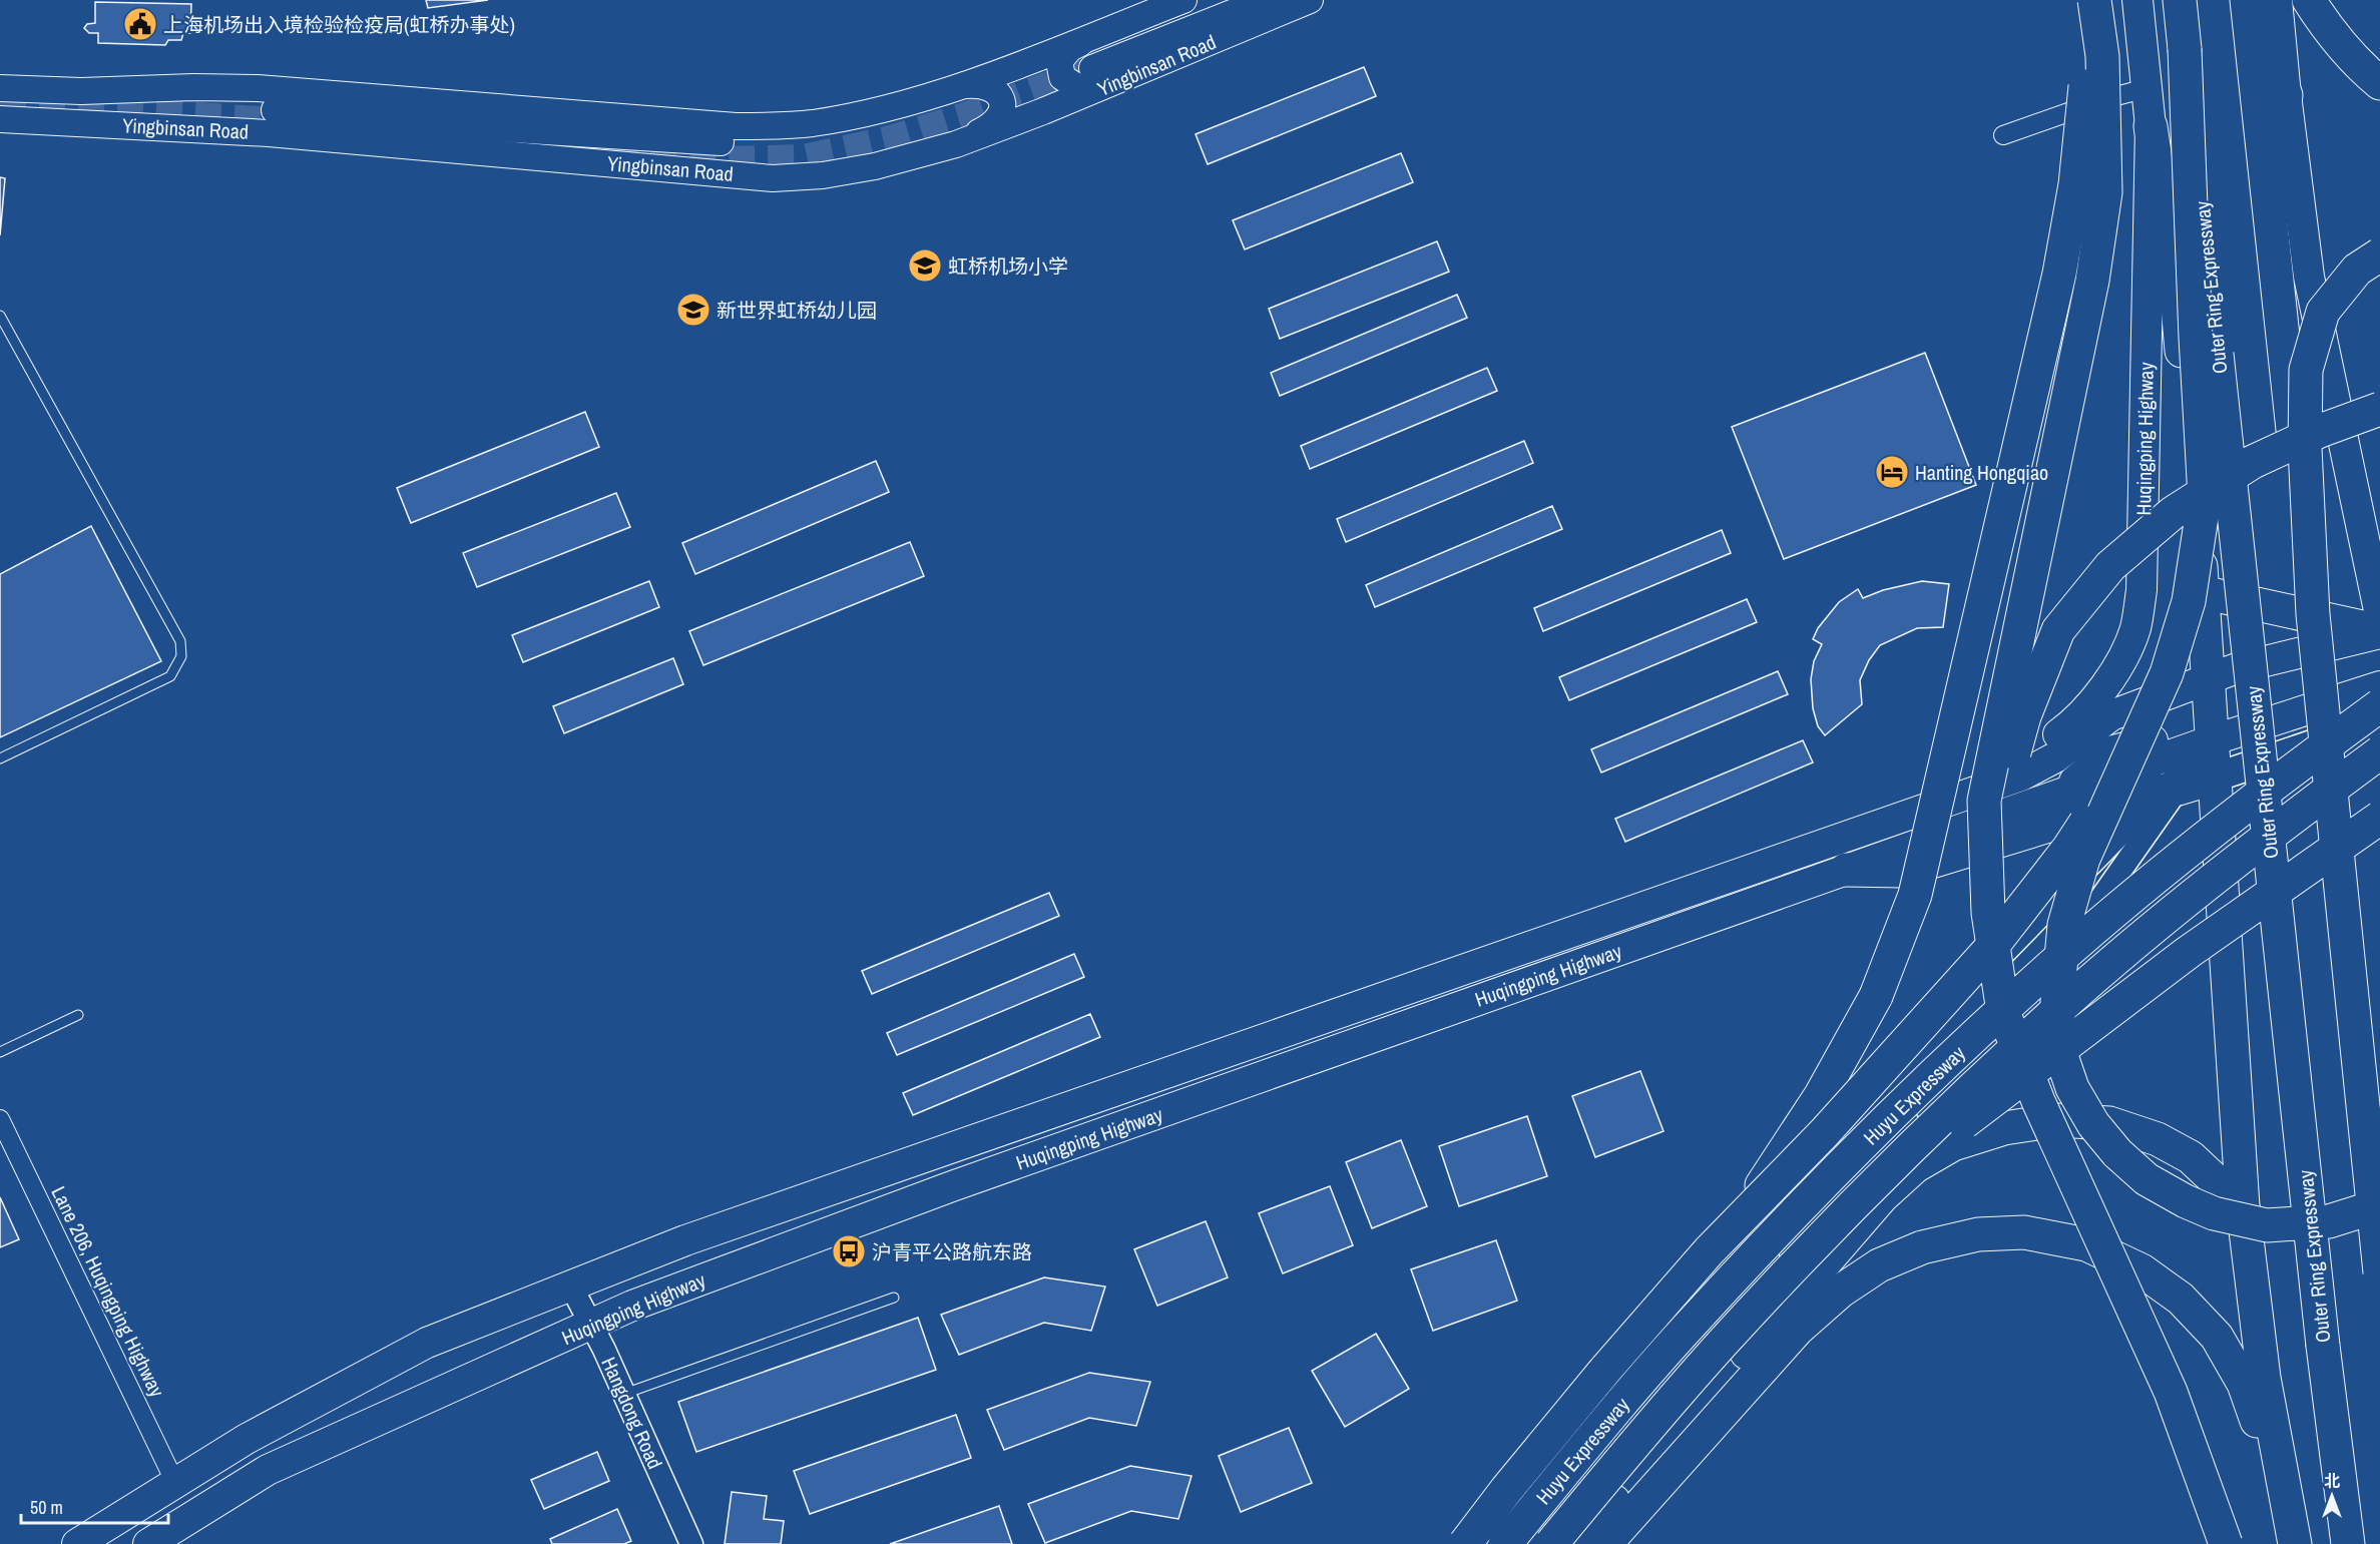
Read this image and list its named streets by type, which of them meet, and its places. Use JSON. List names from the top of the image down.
{
  "streets": {
    "highway": ["Outer Ring Expressway", "Huqingping Highway", "Huyu Expressway"],
    "main road": ["Yingbinsan Road"],
    "street": ["Lane 206, Huqingping Highway", "Hangdong Road"]
  },
  "crossings": [
    ["Huqingping Highway", "Lane 206, Huqingping Highway"],
    ["Huqingping Highway", "Hangdong Road"]
  ],
  "places": {
    "public building": ["上海机场出入境检验检疫局(虹桥办事处)"],
    "school or university": ["虹桥机场小学", "新世界虹桥幼儿园"],
    "hotel": ["Hanting Hongqiao"],
    "bus stop": ["沪青平公路航东路"]
  },
  "scale_bar": "50 m",
  "north": "top"
}
